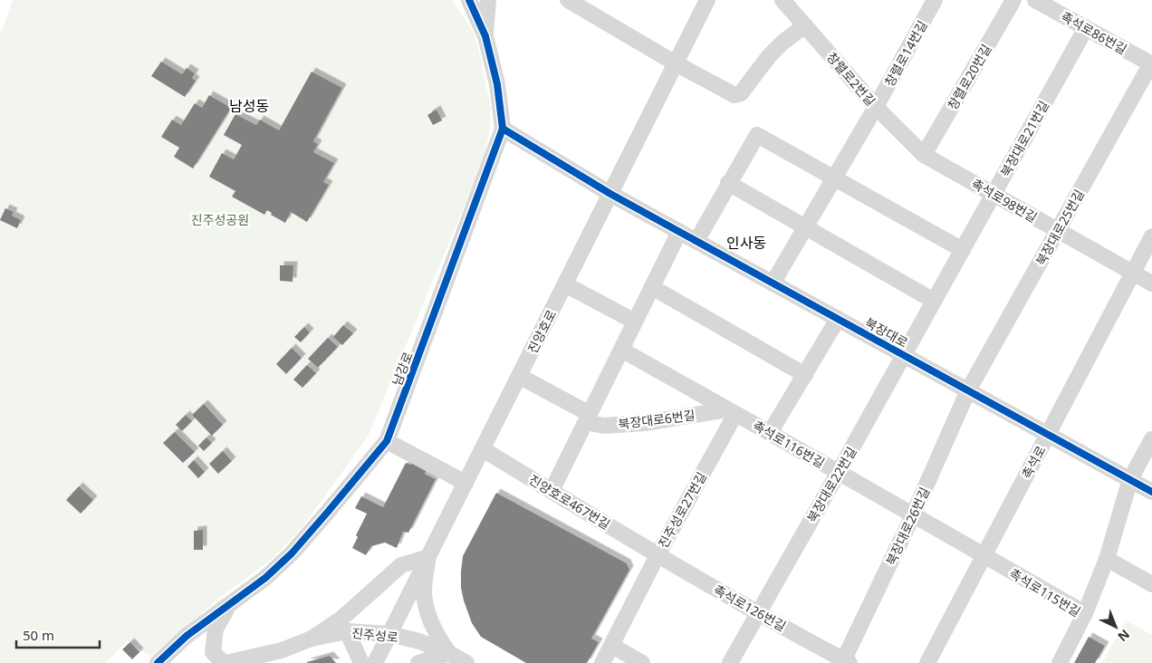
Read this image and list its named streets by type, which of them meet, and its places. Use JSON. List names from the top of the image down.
{
  "streets": {
    "street": [
      "촉석로86번길",
      "창렬로14번길",
      "창렬로20번길",
      "창렬로2번길",
      "북장대로21번길",
      "촉석로98번길",
      "북장대로25번길",
      "진양호로",
      "북장대로",
      "남강로",
      "북장대로6번길",
      "촉석로116번길",
      "촉석로",
      "북장대로22번길",
      "진양호로467번길",
      "진주성로27번길",
      "북장대로26번길",
      "촉석로115번길",
      "촉석로126번길",
      "진주성로"
    ]
  },
  "crossings": [
    ["촉석로86번길", "북장대로21번길"],
    ["촉석로86번길", "북장대로25번길"],
    ["창렬로14번길", "창렬로2번길"],
    ["창렬로14번길", "북장대로"],
    ["창렬로20번길", "창렬로2번길"],
    ["창렬로20번길", "촉석로98번길"],
    ["창렬로2번길", "촉석로98번길"],
    ["북장대로21번길", "촉석로98번길"],
    ["북장대로21번길", "북장대로"],
    ["북장대로21번길", "북장대로22번길"],
    ["촉석로98번길", "북장대로25번길"],
    ["촉석로98번길", "촉석로"],
    ["북장대로25번길", "북장대로"],
    ["북장대로25번길", "북장대로26번길"],
    ["진양호로", "북장대로"],
    ["진양호로", "북장대로6번길"],
    ["진양호로", "진양호로467번길"],
    ["진양호로", "진주성로"],
    ["북장대로", "남강로"],
    ["북장대로", "촉석로"],
    ["북장대로", "북장대로22번길"],
    ["북장대로", "북장대로26번길"],
    ["북장대로6번길", "촉석로116번길"],
    ["북장대로6번길", "진주성로27번길"],
    ["촉석로116번길", "촉석로"],
    ["촉석로116번길", "북장대로22번길"],
    ["촉석로116번길", "진주성로27번길"],
    ["촉석로116번길", "북장대로26번길"],
    ["촉석로116번길", "촉석로115번길"],
    ["촉석로", "촉석로115번길"],
    ["북장대로22번길", "촉석로126번길"],
    ["진양호로467번길", "진주성로27번길"],
    ["진양호로467번길", "촉석로126번길"],
    ["진주성로27번길", "촉석로126번길"],
    ["북장대로26번길", "촉석로126번길"]
  ],
  "districts": ["남성동", "인사동"],
  "parks": ["진주성공원"],
  "scale_bar": "50 m",
  "north": "bottom right"
}
